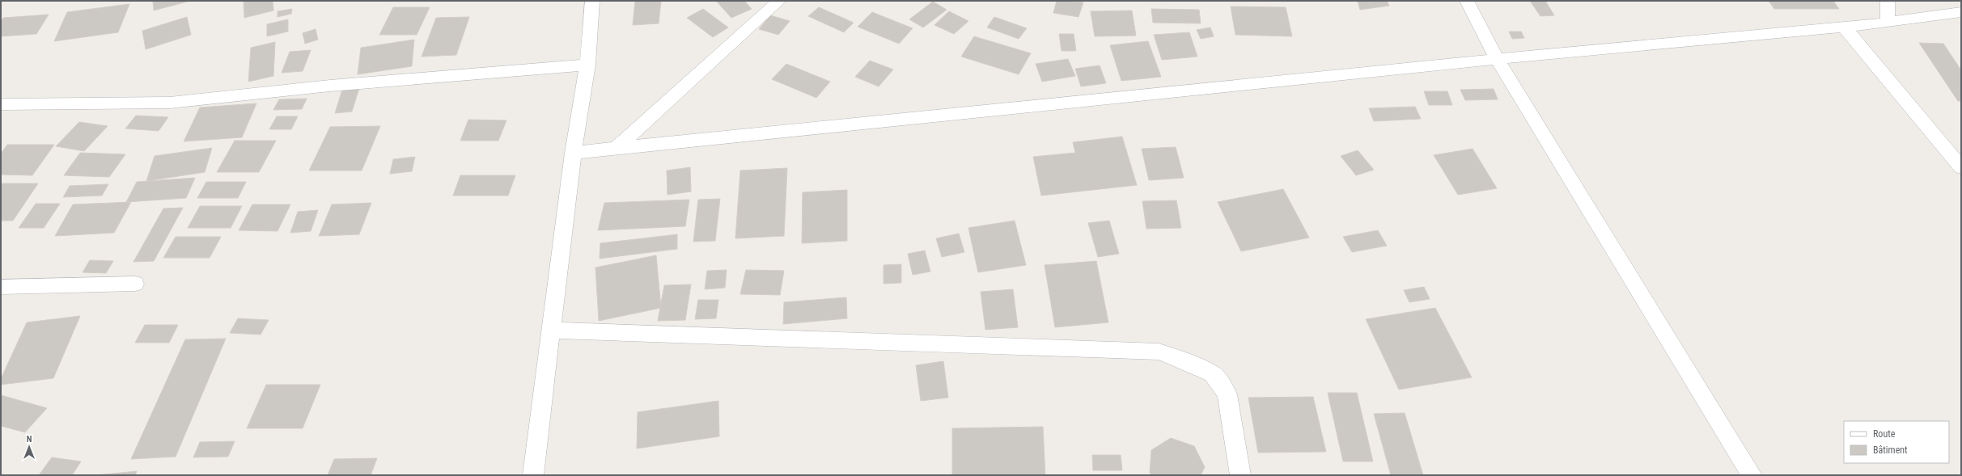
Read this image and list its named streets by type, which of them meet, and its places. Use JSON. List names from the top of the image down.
{
  "legend": ["Route", "Bâtiment"],
  "north": "top"
}
